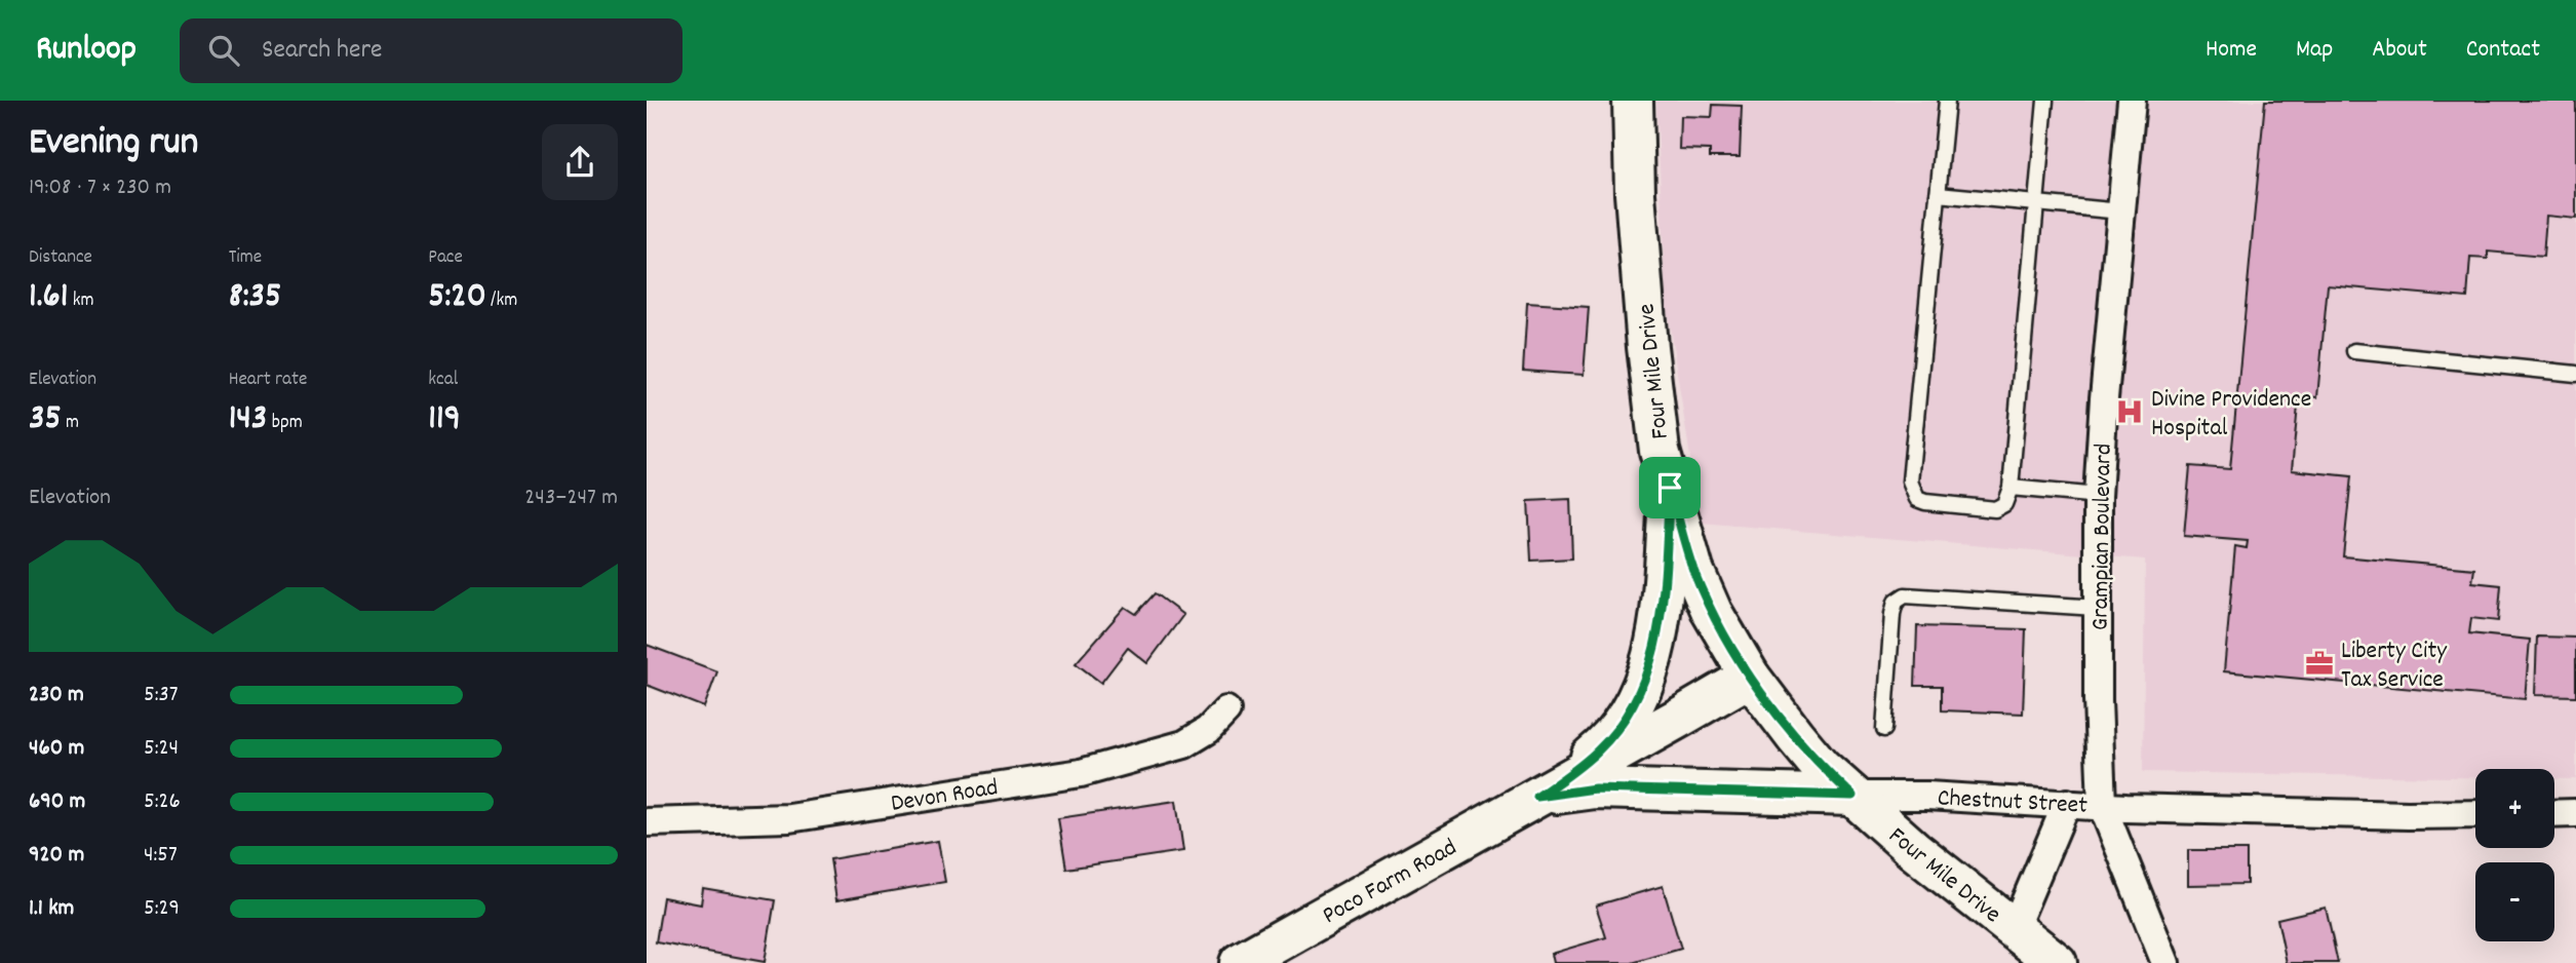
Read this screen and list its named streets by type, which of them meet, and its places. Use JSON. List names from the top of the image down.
{
  "streets": {
    "street": [
      "Four Mile Drive",
      "Grampian Boulevard",
      "Devon Road",
      "Chestnut Street",
      "Poco Farm Road"
    ]
  },
  "crossings": [
    ["Four Mile Drive", "Chestnut Street"],
    ["Grampian Boulevard", "Chestnut Street"],
    ["Chestnut Street", "Poco Farm Road"]
  ],
  "places": {
    "hospital": ["Divine Providence Hospital"],
    "office": ["Liberty City Tax Service"]
  },
  "page": {
    "header": "Runloop",
    "search": "Search here",
    "nav": [
      "Home",
      "Map",
      "About",
      "Contact"
    ],
    "heading": ["Evening run", "19:08 · 7 × 230 m"],
    "stats": [
      ["Distance", "1.61 km"],
      ["Time", "8:35"],
      ["Pace", "5:20 /km"],
      ["Elevation", "35 m"],
      ["Heart rate", "143 bpm"],
      ["kcal", "119"]
    ],
    "chart": ["Elevation", "243–247 m"],
    "list": [
      {
        "name": "230 m",
        "note": "5:37"
      },
      {
        "name": "460 m",
        "note": "5:24"
      },
      {
        "name": "690 m",
        "note": "5:26"
      },
      {
        "name": "920 m",
        "note": "4:57"
      },
      {
        "name": "1.1 km",
        "note": "5:29"
      }
    ],
    "map_buttons": ["+", "−"]
  }
}
